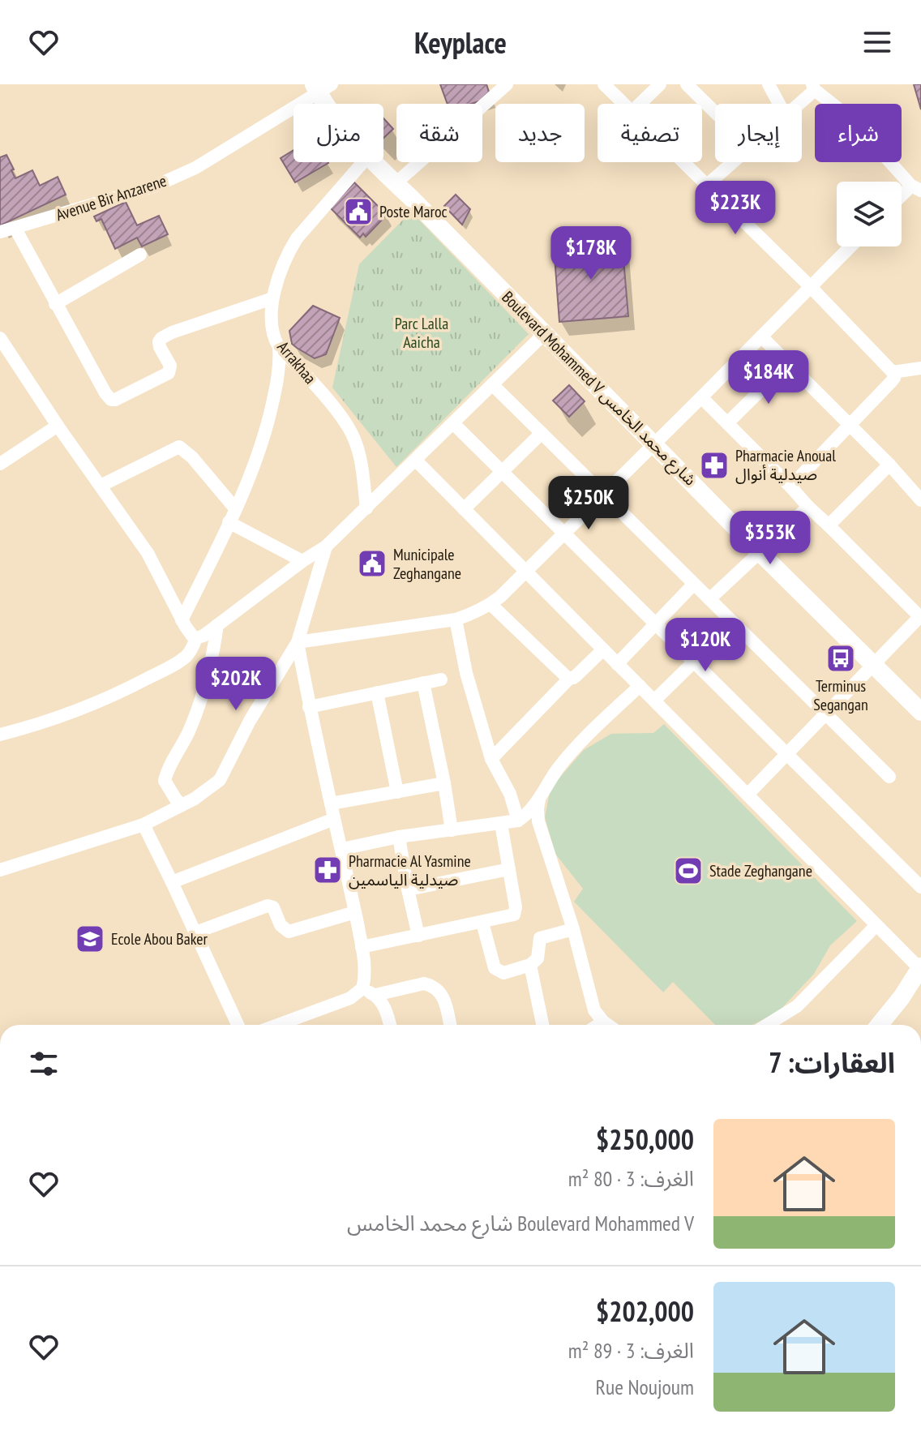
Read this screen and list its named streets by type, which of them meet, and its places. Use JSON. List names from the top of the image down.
{
  "streets": {
    "main road": ["Boulevard Mohammed V شارع محمد الخامس"],
    "street": ["Avenue Bir Anzarene", "Arrakhaa"]
  },
  "crossings": [
    ["Avenue Bir Anzarene", "Boulevard Mohammed V شارع محمد الخامس"]
  ],
  "parks": ["Parc Lalla Aaicha"],
  "places": {
    "public building": ["Poste Maroc", "Municipale Zeghangane"],
    "pharmacy": ["Pharmacie Anoual صيدلية أنوال", "Pharmacie Al Yasmine صيدلية الياسمين"],
    "bus stop": ["Terminus Segangan"],
    "sports": ["Stade Zeghangane"],
    "school or university": ["Ecole Abou Baker"]
  },
  "page": {
    "header": "Keyplace",
    "chip": [
      "شراء",
      "إيجار",
      "تصفية",
      "جديد",
      "شقة",
      "منزل"
    ],
    "price": [
      "$223K",
      "$178K",
      "$184K",
      "$250K",
      "$353K",
      "$120K",
      "$202K"
    ],
    "heading": "العقارات: 7",
    "list": [
      {
        "name": "$250,000",
        "note": "الغرف: 3 · 80 m² · Boulevard Mohammed V شارع محمد الخامس"
      },
      {
        "name": "$202,000",
        "note": "الغرف: 3 · 89 m² · Rue Noujoum"
      }
    ]
  }
}
